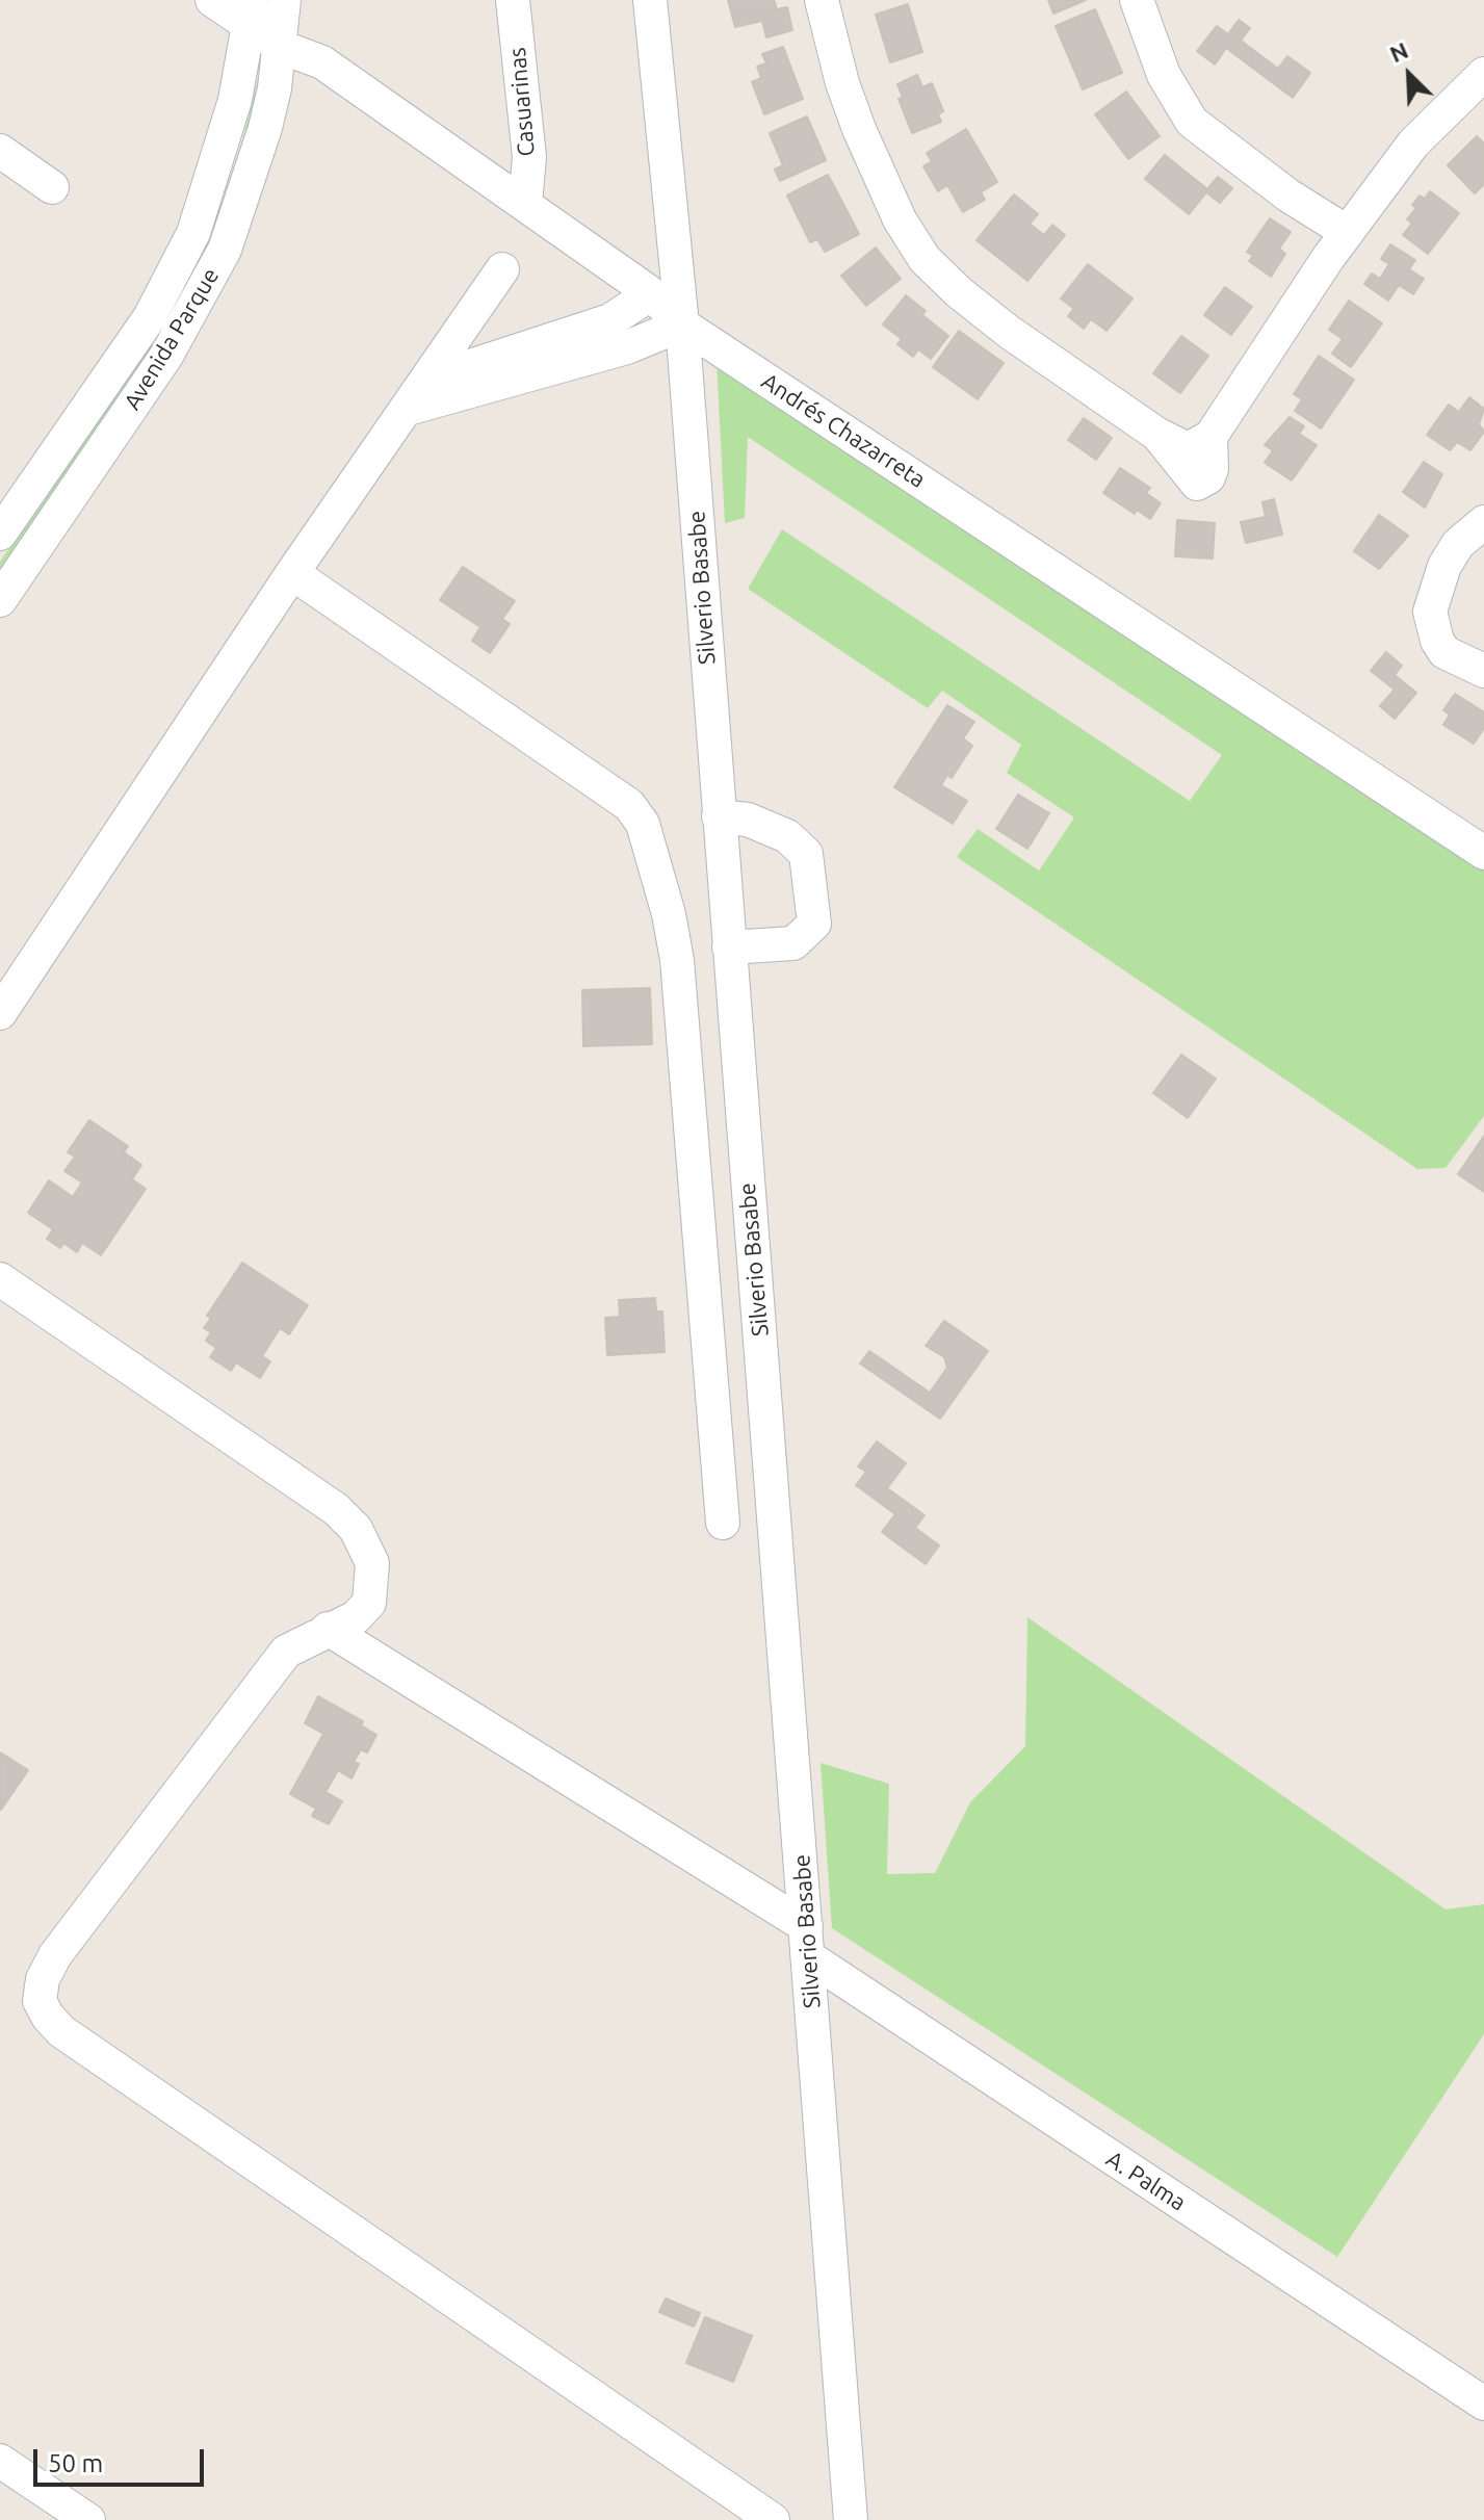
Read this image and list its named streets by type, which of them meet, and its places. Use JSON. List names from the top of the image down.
{
  "streets": {
    "street": [
      "Casuarinas",
      "Avenida Parque",
      "Andrés Chazarreta",
      "Silverio Basabe",
      "A. Palma"
    ]
  },
  "crossings": [
    ["Casuarinas", "Andrés Chazarreta"],
    ["Avenida Parque", "Andrés Chazarreta"],
    ["Andrés Chazarreta", "Silverio Basabe"],
    ["Silverio Basabe", "A. Palma"]
  ],
  "scale_bar": "50 m",
  "north": "top left"
}
